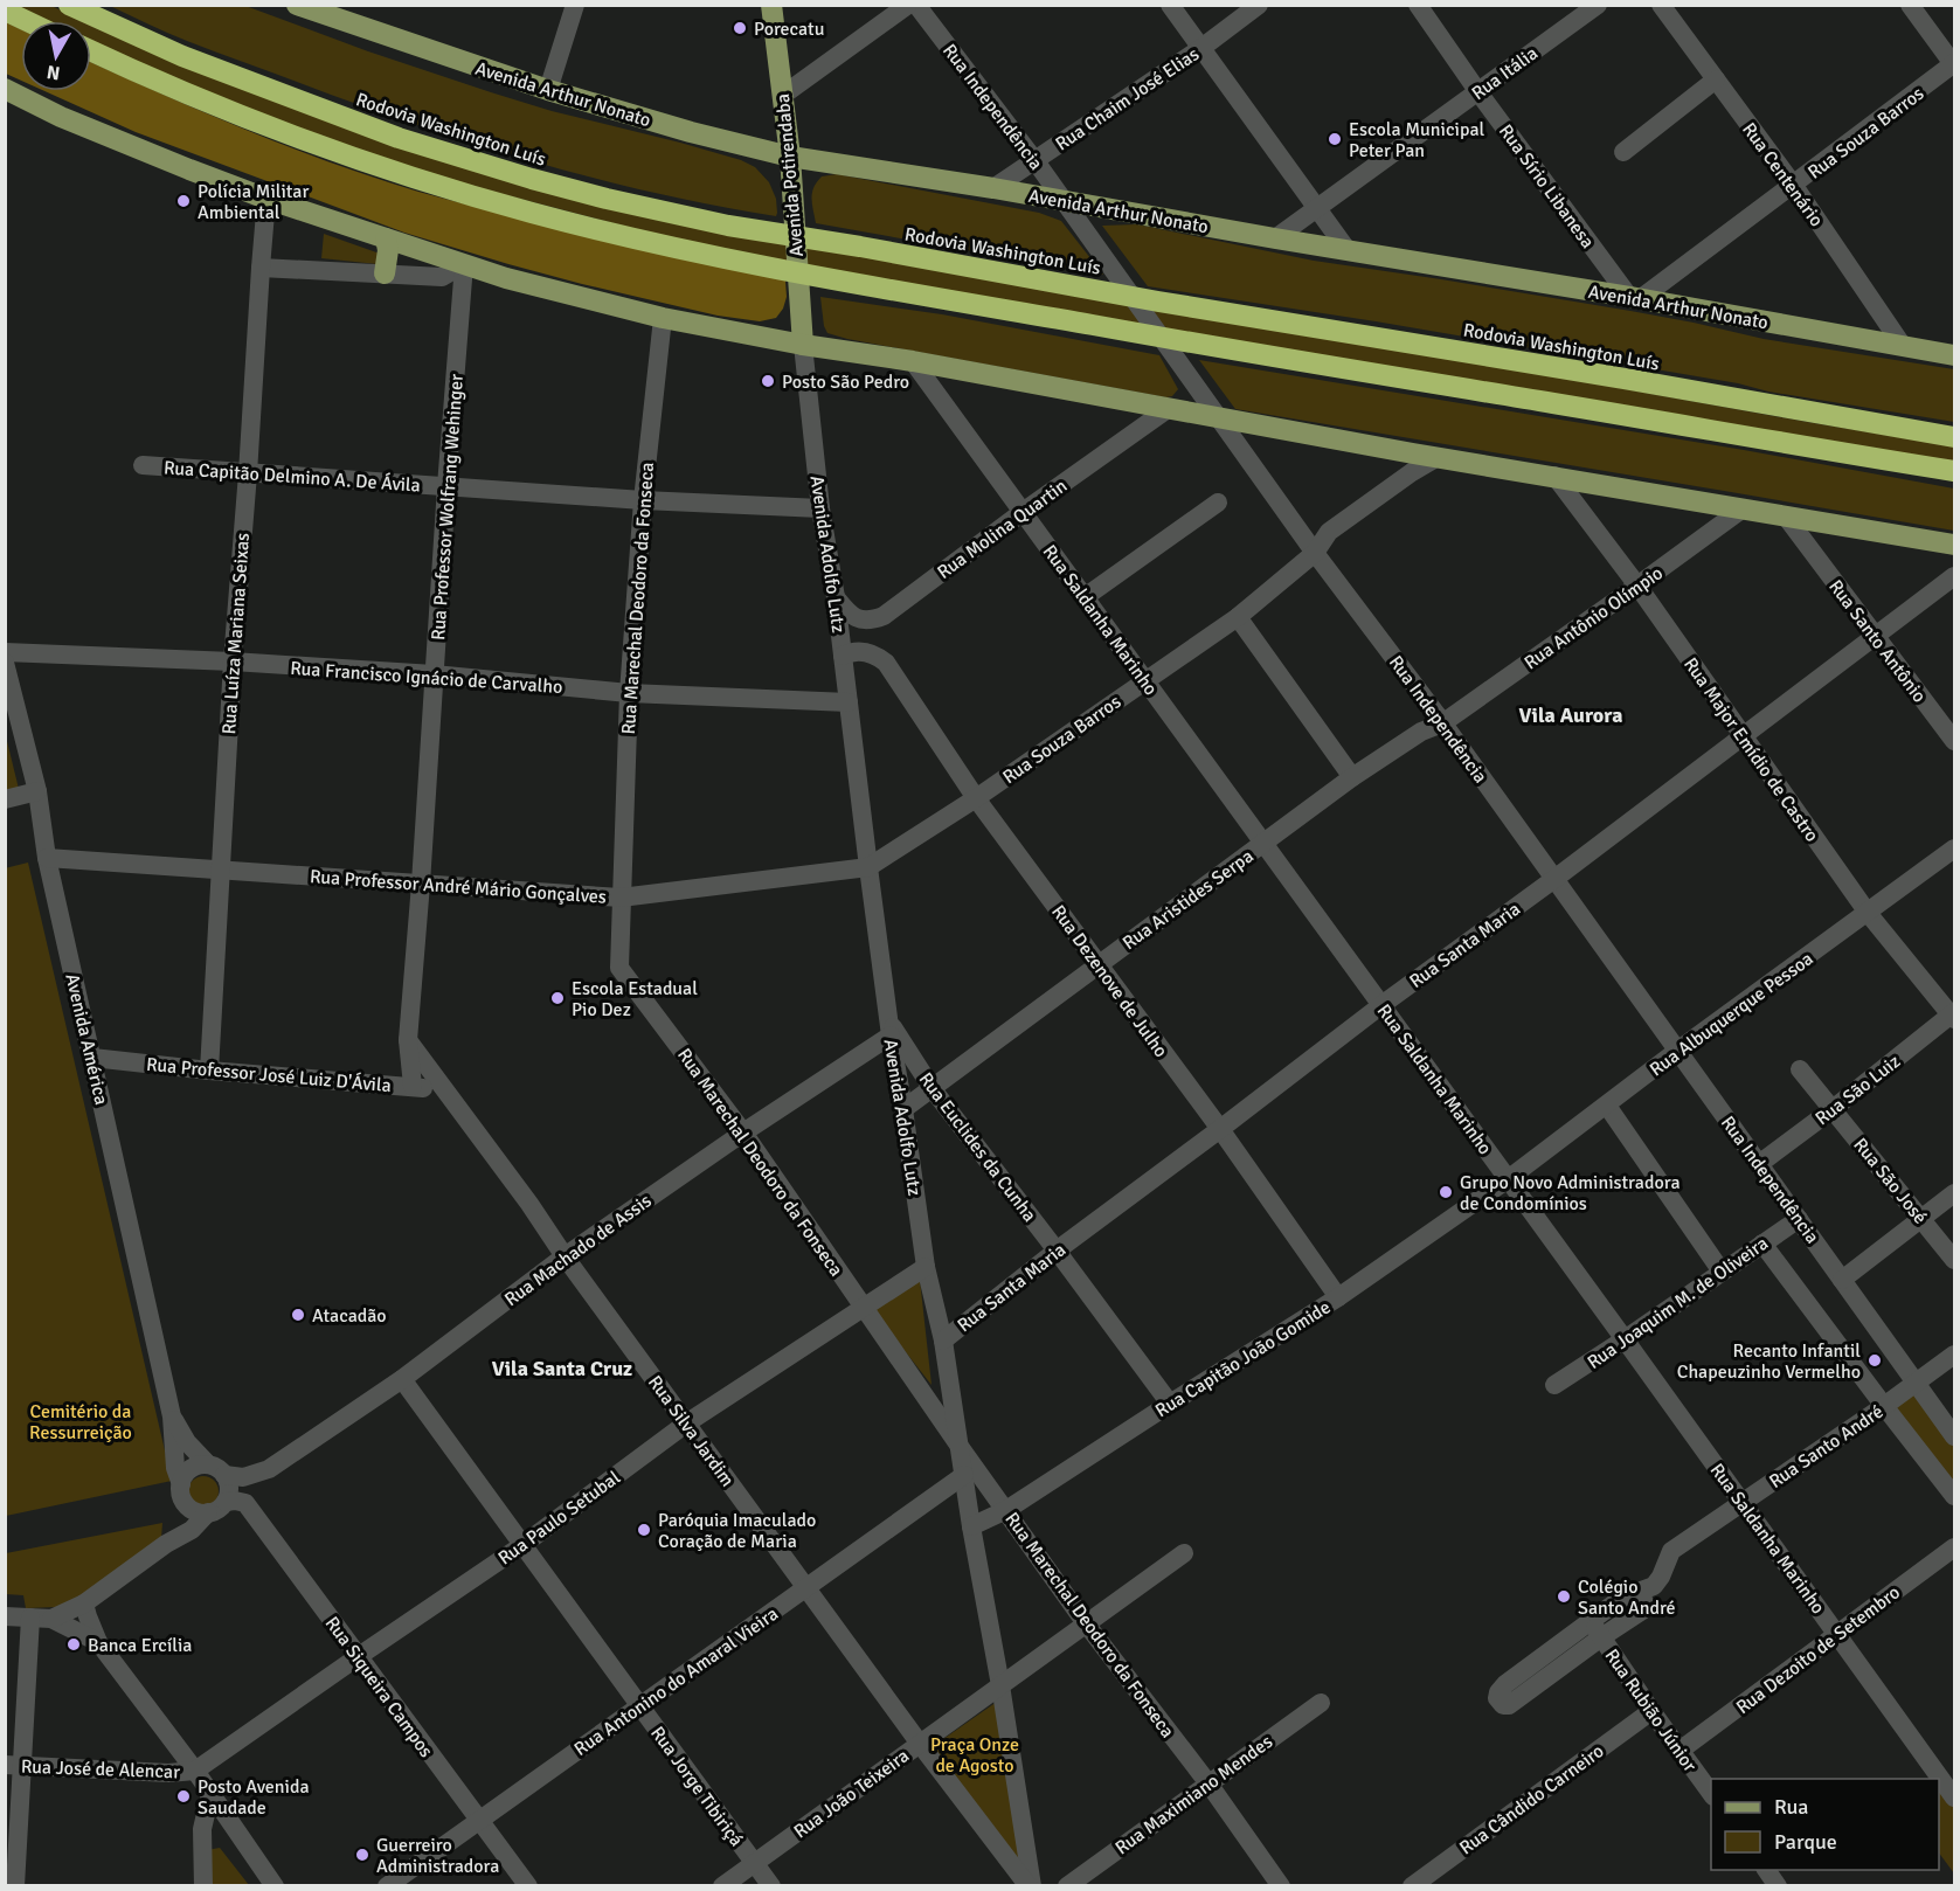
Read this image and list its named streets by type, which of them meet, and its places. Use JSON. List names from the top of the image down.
{
  "streets": {
    "highway": ["Rodovia Washington Luís"],
    "main road": ["Avenida Arthur Nonato", "Avenida Potirendaba"],
    "street": [
      "Rua Itália",
      "Rua Chaim José Elias",
      "Rua Independência",
      "Rua Souza Barros",
      "Rua Centenário",
      "Rua Sírio Libanesa",
      "Rua Capitão Delmino A. De Ávila",
      "Rua Professor Wolfrang Wehinger",
      "Rua Molina Quartin",
      "Avenida Adolfo Lutz",
      "Rua Marechal Deodoro da Fonseca",
      "Rua Antônio Olímpio",
      "Rua Saldanha Marinho",
      "Rua Luíza Mariana Seixas",
      "Rua Santo Antônio",
      "Rua Francisco Ignácio de Carvalho",
      "Rua Major Emídio de Castro",
      "Rua Professor André Mário Gonçalves",
      "Rua Aristides Serpa",
      "Rua Santa Maria",
      "Rua Dezenove de Julho",
      "Rua Albuquerque Pessoa",
      "Avenida América",
      "Rua Professor José Luiz D'Ávila",
      "Rua São Luiz",
      "Rua Euclides da Cunha",
      "Rua São José",
      "Rua Machado de Assis",
      "Rua Joaquim M. de Oliveira",
      "Rua Capitão João Gomide",
      "Rua Silva Jardim",
      "Rua Santo André",
      "Rua Paulo Setubal",
      "Rua Dezoito de Setembro",
      "Rua Antonino do Amaral Vieira",
      "Rua Siqueira Campos",
      "Rua Rubião Júnior",
      "Rua José de Alencar",
      "Rua Jorge Tibiriçá",
      "Rua João Teixeira",
      "Rua Maximiano Mendes",
      "Rua Cândido Carneiro"
    ]
  },
  "crossings": [
    ["Rua Itália", "Avenida Arthur Nonato"],
    ["Rua Itália", "Rua Sírio Libanesa"],
    ["Avenida Arthur Nonato", "Rua Chaim José Elias"],
    ["Avenida Arthur Nonato", "Rua Independência"],
    ["Avenida Arthur Nonato", "Rua Souza Barros"],
    ["Avenida Arthur Nonato", "Rua Centenário"],
    ["Avenida Arthur Nonato", "Avenida Potirendaba"],
    ["Avenida Arthur Nonato", "Rua Sírio Libanesa"],
    ["Rua Chaim José Elias", "Rua Independência"],
    ["Rua Independência", "Rua Souza Barros"],
    ["Rua Independência", "Rua Antônio Olímpio"],
    ["Rua Independência", "Rua Aristides Serpa"],
    ["Rua Independência", "Rua Santa Maria"],
    ["Rua Independência", "Rua Albuquerque Pessoa"],
    ["Rua Independência", "Rua São Luiz"],
    ["Rua Independência", "Rua Joaquim M. de Oliveira"],
    ["Rua Independência", "Rua Santo André"],
    ["Rua Souza Barros", "Rua Centenário"],
    ["Rua Souza Barros", "Rua Sírio Libanesa"],
    ["Rua Souza Barros", "Avenida Adolfo Lutz"],
    ["Rua Souza Barros", "Rua Saldanha Marinho"],
    ["Rua Souza Barros", "Rua Professor André Mário Gonçalves"],
    ["Rua Souza Barros", "Rua Dezenove de Julho"],
    ["Avenida Potirendaba", "Avenida Adolfo Lutz"],
    ["Rua Capitão Delmino A. De Ávila", "Rua Professor Wolfrang Wehinger"],
    ["Rua Capitão Delmino A. De Ávila", "Avenida Adolfo Lutz"],
    ["Rua Capitão Delmino A. De Ávila", "Rua Marechal Deodoro da Fonseca"],
    ["Rua Capitão Delmino A. De Ávila", "Rua Luíza Mariana Seixas"],
    ["Rua Professor Wolfrang Wehinger", "Rua Francisco Ignácio de Carvalho"],
    ["Rua Professor Wolfrang Wehinger", "Rua Professor André Mário Gonçalves"],
    ["Rua Professor Wolfrang Wehinger", "Rua Professor José Luiz D'Ávila"],
    ["Rua Professor Wolfrang Wehinger", "Rua Silva Jardim"],
    ["Rua Molina Quartin", "Rua Saldanha Marinho"],
    ["Rua Molina Quartin", "Rua Dezenove de Julho"],
    ["Avenida Adolfo Lutz", "Rua Marechal Deodoro da Fonseca"],
    ["Avenida Adolfo Lutz", "Rua Francisco Ignácio de Carvalho"],
    ["Avenida Adolfo Lutz", "Rua Professor André Mário Gonçalves"],
    ["Avenida Adolfo Lutz", "Rua Aristides Serpa"],
    ["Avenida Adolfo Lutz", "Rua Santa Maria"],
    ["Avenida Adolfo Lutz", "Rua Euclides da Cunha"],
    ["Avenida Adolfo Lutz", "Rua Machado de Assis"],
    ["Avenida Adolfo Lutz", "Rua Capitão João Gomide"],
    ["Avenida Adolfo Lutz", "Rua Silva Jardim"],
    ["Avenida Adolfo Lutz", "Rua Paulo Setubal"],
    ["Avenida Adolfo Lutz", "Rua Antonino do Amaral Vieira"],
    ["Avenida Adolfo Lutz", "Rua João Teixeira"],
    ["Rua Marechal Deodoro da Fonseca", "Rua Francisco Ignácio de Carvalho"],
    ["Rua Marechal Deodoro da Fonseca", "Rua Professor André Mário Gonçalves"],
    ["Rua Marechal Deodoro da Fonseca", "Rua Machado de Assis"],
    ["Rua Marechal Deodoro da Fonseca", "Rua Capitão João Gomide"],
    ["Rua Marechal Deodoro da Fonseca", "Rua Paulo Setubal"],
    ["Rua Marechal Deodoro da Fonseca", "Rua João Teixeira"],
    ["Rua Marechal Deodoro da Fonseca", "Rua Maximiano Mendes"],
    ["Rua Antônio Olímpio", "Rua Major Emídio de Castro"],
    ["Rua Antônio Olímpio", "Rua Aristides Serpa"],
    ["Rua Saldanha Marinho", "Rua Aristides Serpa"],
    ["Rua Saldanha Marinho", "Rua Santa Maria"],
    ["Rua Saldanha Marinho", "Rua Albuquerque Pessoa"],
    ["Rua Saldanha Marinho", "Rua Joaquim M. de Oliveira"],
    ["Rua Saldanha Marinho", "Rua Capitão João Gomide"],
    ["Rua Saldanha Marinho", "Rua Santo André"],
    ["Rua Saldanha Marinho", "Rua Dezoito de Setembro"],
    ["Rua Luíza Mariana Seixas", "Rua Francisco Ignácio de Carvalho"],
    ["Rua Luíza Mariana Seixas", "Rua Professor André Mário Gonçalves"],
    ["Rua Luíza Mariana Seixas", "Rua Professor José Luiz D'Ávila"],
    ["Rua Santo Antônio", "Rua Santa Maria"],
    ["Rua Major Emídio de Castro", "Rua Santa Maria"],
    ["Rua Major Emídio de Castro", "Rua Albuquerque Pessoa"],
    ["Rua Major Emídio de Castro", "Rua São Luiz"],
    ["Rua Professor André Mário Gonçalves", "Avenida América"],
    ["Rua Aristides Serpa", "Rua Dezenove de Julho"],
    ["Rua Aristides Serpa", "Rua Euclides da Cunha"],
    ["Rua Santa Maria", "Rua Dezenove de Julho"],
    ["Rua Santa Maria", "Rua Euclides da Cunha"],
    ["Rua Dezenove de Julho", "Rua Capitão João Gomide"],
    ["Rua Albuquerque Pessoa", "Rua Capitão João Gomide"],
    ["Avenida América", "Rua Professor José Luiz D'Ávila"],
    ["Avenida América", "Rua Machado de Assis"],
    ["Rua Professor José Luiz D'Ávila", "Rua Silva Jardim"],
    ["Rua São Luiz", "Rua São José"],
    ["Rua Euclides da Cunha", "Rua Machado de Assis"],
    ["Rua Euclides da Cunha", "Rua Capitão João Gomide"],
    ["Rua Machado de Assis", "Rua Silva Jardim"],
    ["Rua Machado de Assis", "Rua Siqueira Campos"],
    ["Rua Machado de Assis", "Rua Jorge Tibiriçá"],
    ["Rua Silva Jardim", "Rua Paulo Setubal"],
    ["Rua Silva Jardim", "Rua Antonino do Amaral Vieira"],
    ["Rua Silva Jardim", "Rua João Teixeira"],
    ["Rua Santo André", "Rua Rubião Júnior"],
    ["Rua Paulo Setubal", "Rua Siqueira Campos"],
    ["Rua Paulo Setubal", "Rua José de Alencar"],
    ["Rua Paulo Setubal", "Rua Jorge Tibiriçá"],
    ["Rua Dezoito de Setembro", "Rua Rubião Júnior"],
    ["Rua Antonino do Amaral Vieira", "Rua Siqueira Campos"],
    ["Rua Antonino do Amaral Vieira", "Rua Jorge Tibiriçá"],
    ["Rua Rubião Júnior", "Rua Cândido Carneiro"],
    ["Rua Jorge Tibiriçá", "Rua João Teixeira"]
  ],
  "districts": ["Vila Aurora", "Vila Santa Cruz"],
  "parks": ["Cemitério da Ressurreição", "Praça Onze de Agosto"],
  "places": [
    "Porecatu",
    "Escola Municipal Peter Pan",
    "Polícia Militar Ambiental",
    "Posto São Pedro",
    "Escola Estadual Pio Dez",
    "Grupo Novo Administradora de Condomínios",
    "Atacadão",
    "Recanto Infantil Chapeuzinho Vermelho",
    "Paróquia Imaculado Coração de Maria",
    "Colégio Santo André",
    "Banca Ercília",
    "Posto Avenida Saudade",
    "Guerreiro Administradora"
  ],
  "legend": ["Rua", "Parque"],
  "north": "bottom"
}
